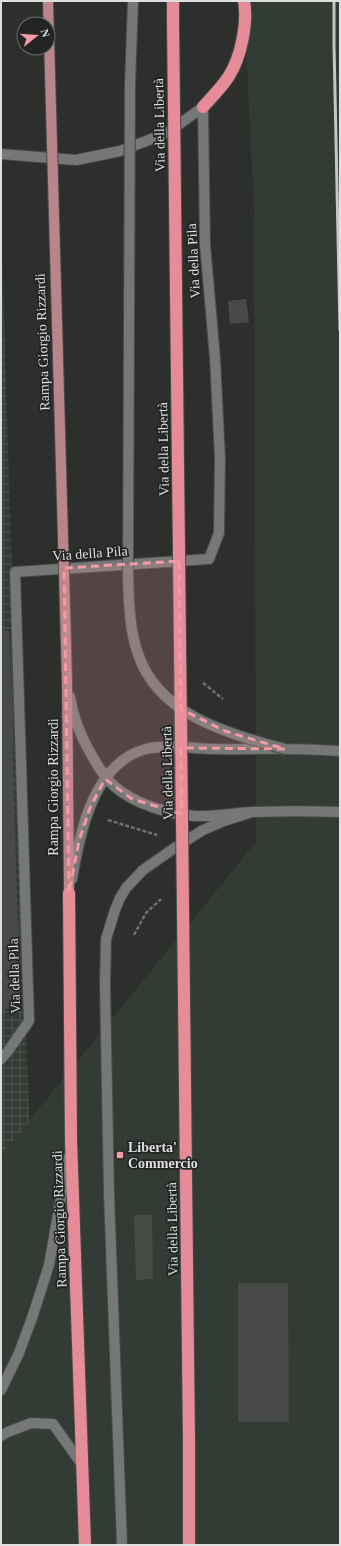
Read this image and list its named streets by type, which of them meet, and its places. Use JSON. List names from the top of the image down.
{
  "streets": {
    "highway": ["Via della Libertà", "Rampa Giorgio Rizzardi"],
    "street": ["Via della Pila"]
  },
  "places": {
    "transit": ["Liberta' Commercio"]
  },
  "north": "right"
}
